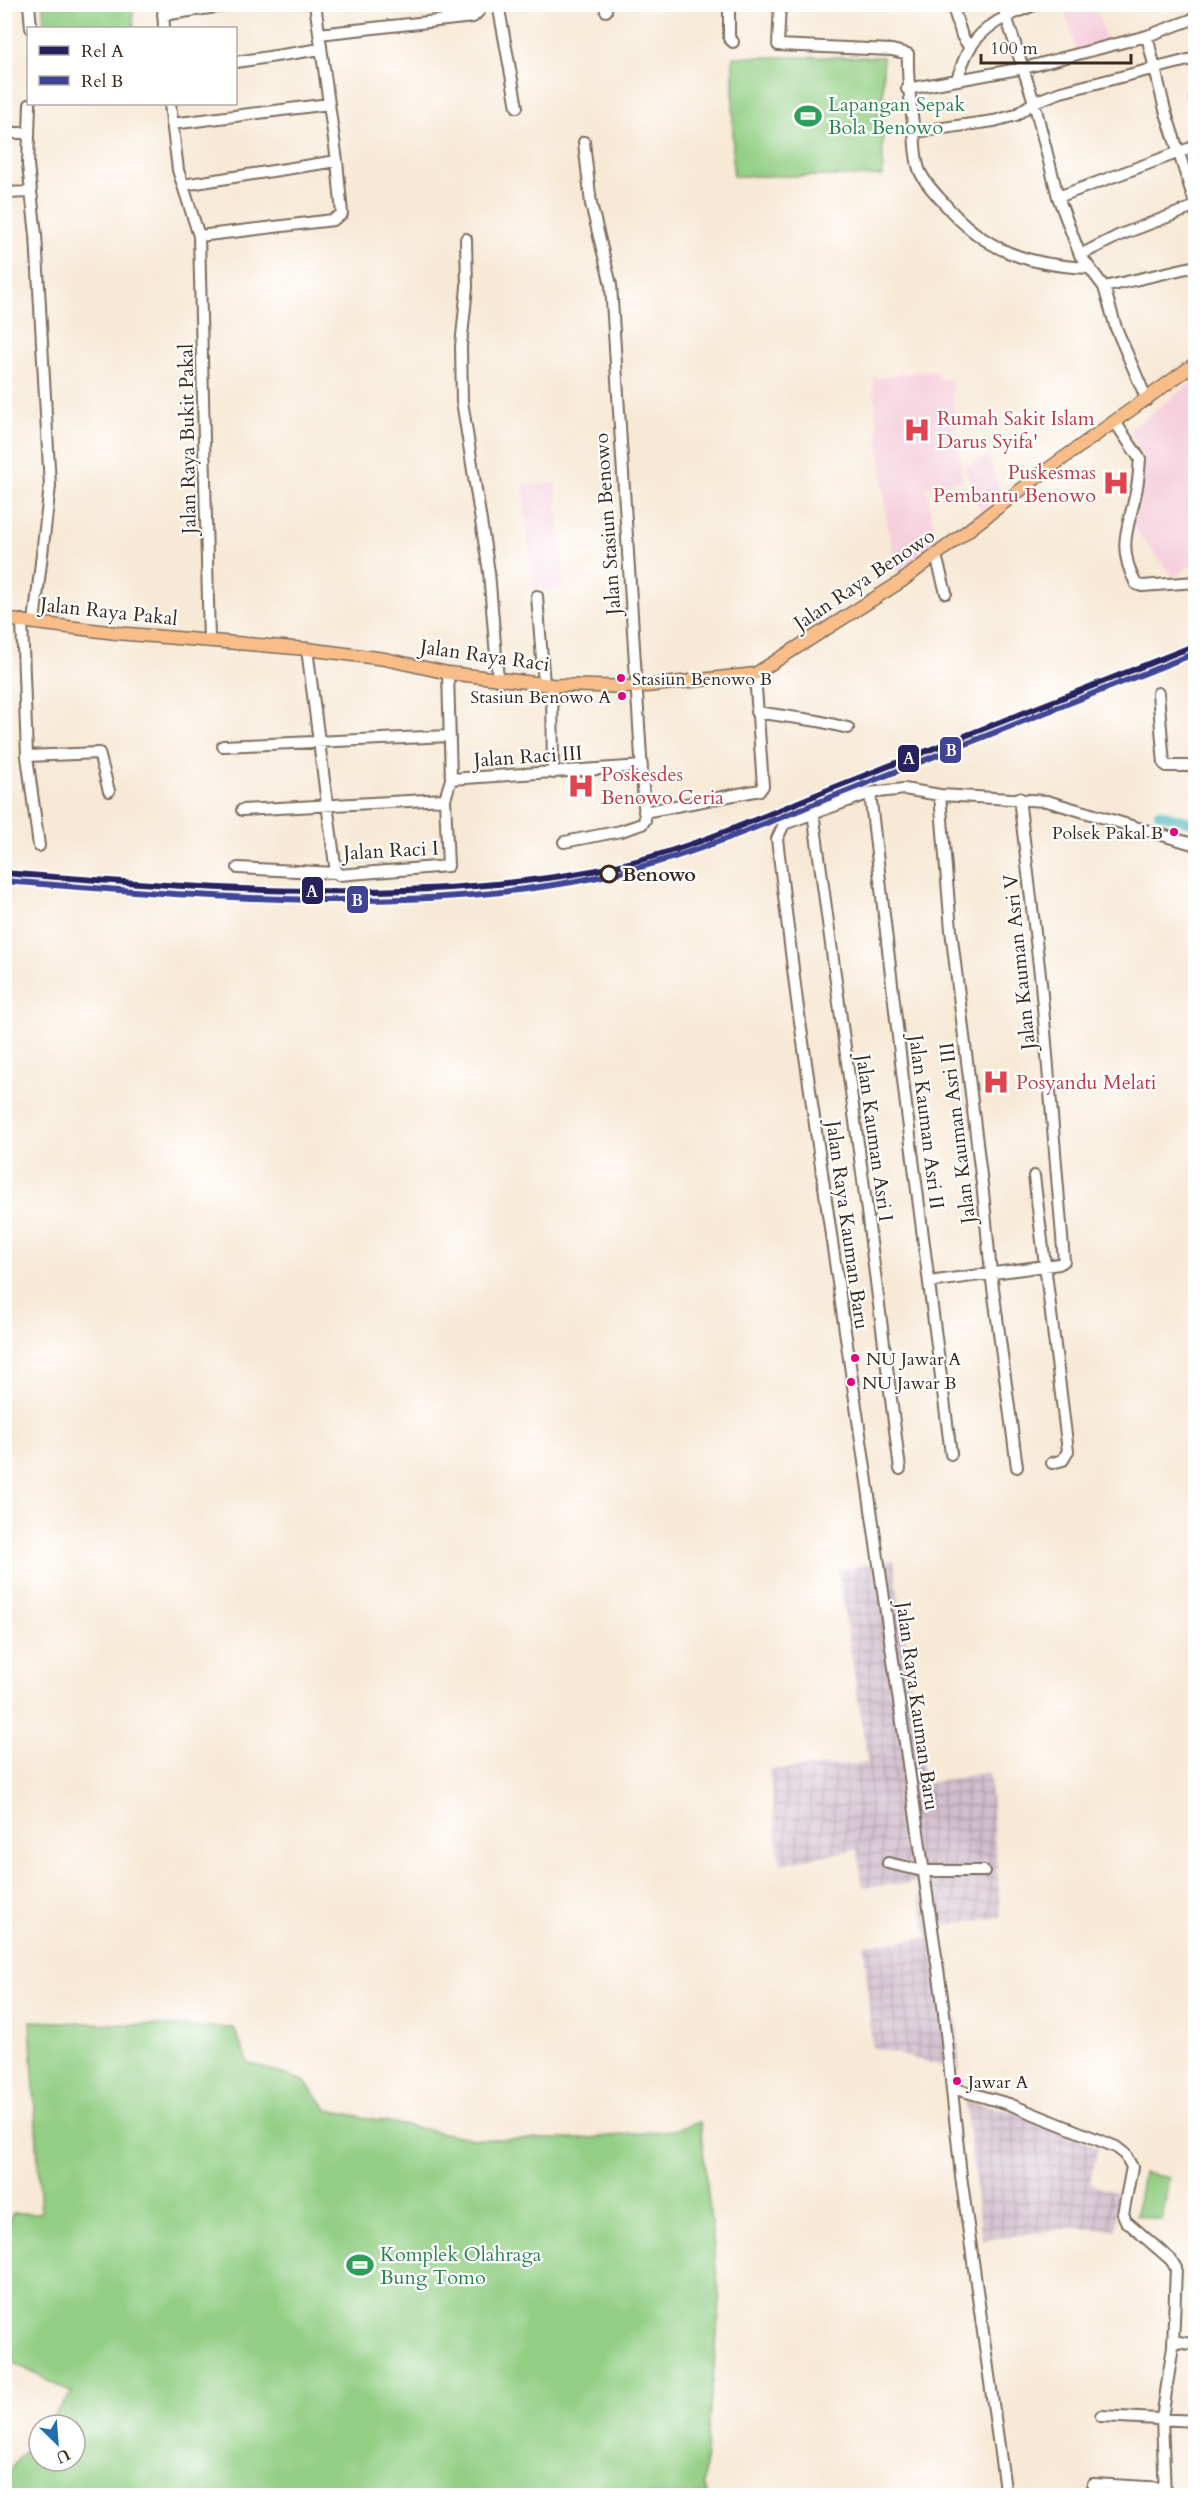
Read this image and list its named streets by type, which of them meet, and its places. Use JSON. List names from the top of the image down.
{
  "streets": {
    "main road": ["Jalan Raya Benowo", "Jalan Raya Pakal", "Jalan Raya Raci"],
    "street": [
      "Jalan Raya Bukit Pakal",
      "Jalan Stasiun Benowo",
      "Jalan Raci III",
      "Jalan Raci I",
      "Jalan Kauman Asri V",
      "Jalan Kauman Asri II",
      "Jalan Kauman Asri III",
      "Jalan Kauman Asri I",
      "Jalan Raya Kauman Baru"
    ]
  },
  "crossings": [
    ["Jalan Raya Bukit Pakal", "Jalan Raya Pakal"],
    ["Jalan Raya Bukit Pakal", "Jalan Raya Raci"],
    ["Jalan Stasiun Benowo", "Jalan Raya Raci"],
    ["Jalan Stasiun Benowo", "Jalan Raci III"],
    ["Jalan Raya Benowo", "Jalan Raya Raci"],
    ["Jalan Raya Pakal", "Jalan Raya Raci"],
    ["Jalan Raya Raci", "Jalan Raci I"],
    ["Jalan Raci III", "Jalan Raci I"],
    ["Jalan Kauman Asri V", "Jalan Raya Kauman Baru"],
    ["Jalan Kauman Asri II", "Jalan Raya Kauman Baru"],
    ["Jalan Kauman Asri III", "Jalan Raya Kauman Baru"],
    ["Jalan Kauman Asri I", "Jalan Raya Kauman Baru"]
  ],
  "places": {
    "sports": ["Lapangan Sepak Bola Benowo", "Komplek Olahraga Bung Tomo"],
    "hospital": [
      "Rumah Sakit Islam Darus Syifa'",
      "Puskesmas Pembantu Benowo",
      "Poskesdes Benowo Ceria",
      "Posyandu Melati"
    ],
    "other": [
      "Stasiun Benowo B",
      "Stasiun Benowo A",
      "Polsek Pakal B",
      "Benowo",
      "NU Jawar A",
      "NU Jawar B",
      "Jawar A"
    ]
  },
  "lines": ["rail line A", "rail line B"],
  "legend": ["Rel A", "Rel B"],
  "scale_bar": "100 m",
  "north": "bottom right"
}
